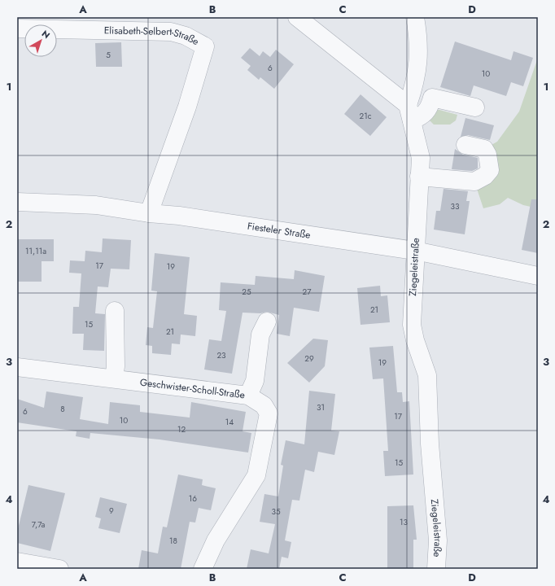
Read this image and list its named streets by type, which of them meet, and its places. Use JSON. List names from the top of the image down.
{
  "streets": {
    "street": [
      "Elisabeth-Selbert-Straße",
      "Fiesteler Straße",
      "Ziegeleistraße",
      "Geschwister-Scholl-Straße"
    ]
  },
  "crossings": [
    ["Elisabeth-Selbert-Straße", "Fiesteler Straße"],
    ["Fiesteler Straße", "Ziegeleistraße"]
  ],
  "house_numbers": [
    "5",
    "6",
    "10",
    "21c",
    "33",
    "11,11a",
    "17",
    "19",
    "25",
    "27",
    "21",
    "15",
    "21",
    "23",
    "29",
    "19",
    "31",
    "8",
    "6",
    "17",
    "10",
    "14",
    "12",
    "15",
    "16",
    "9",
    "35",
    "13",
    "7,7a",
    "18"
  ],
  "north": "top right",
  "grid": {
    "columns": [
      "A",
      "B",
      "C",
      "D"
    ],
    "rows": [
      "1",
      "2",
      "3",
      "4"
    ]
  }
}
